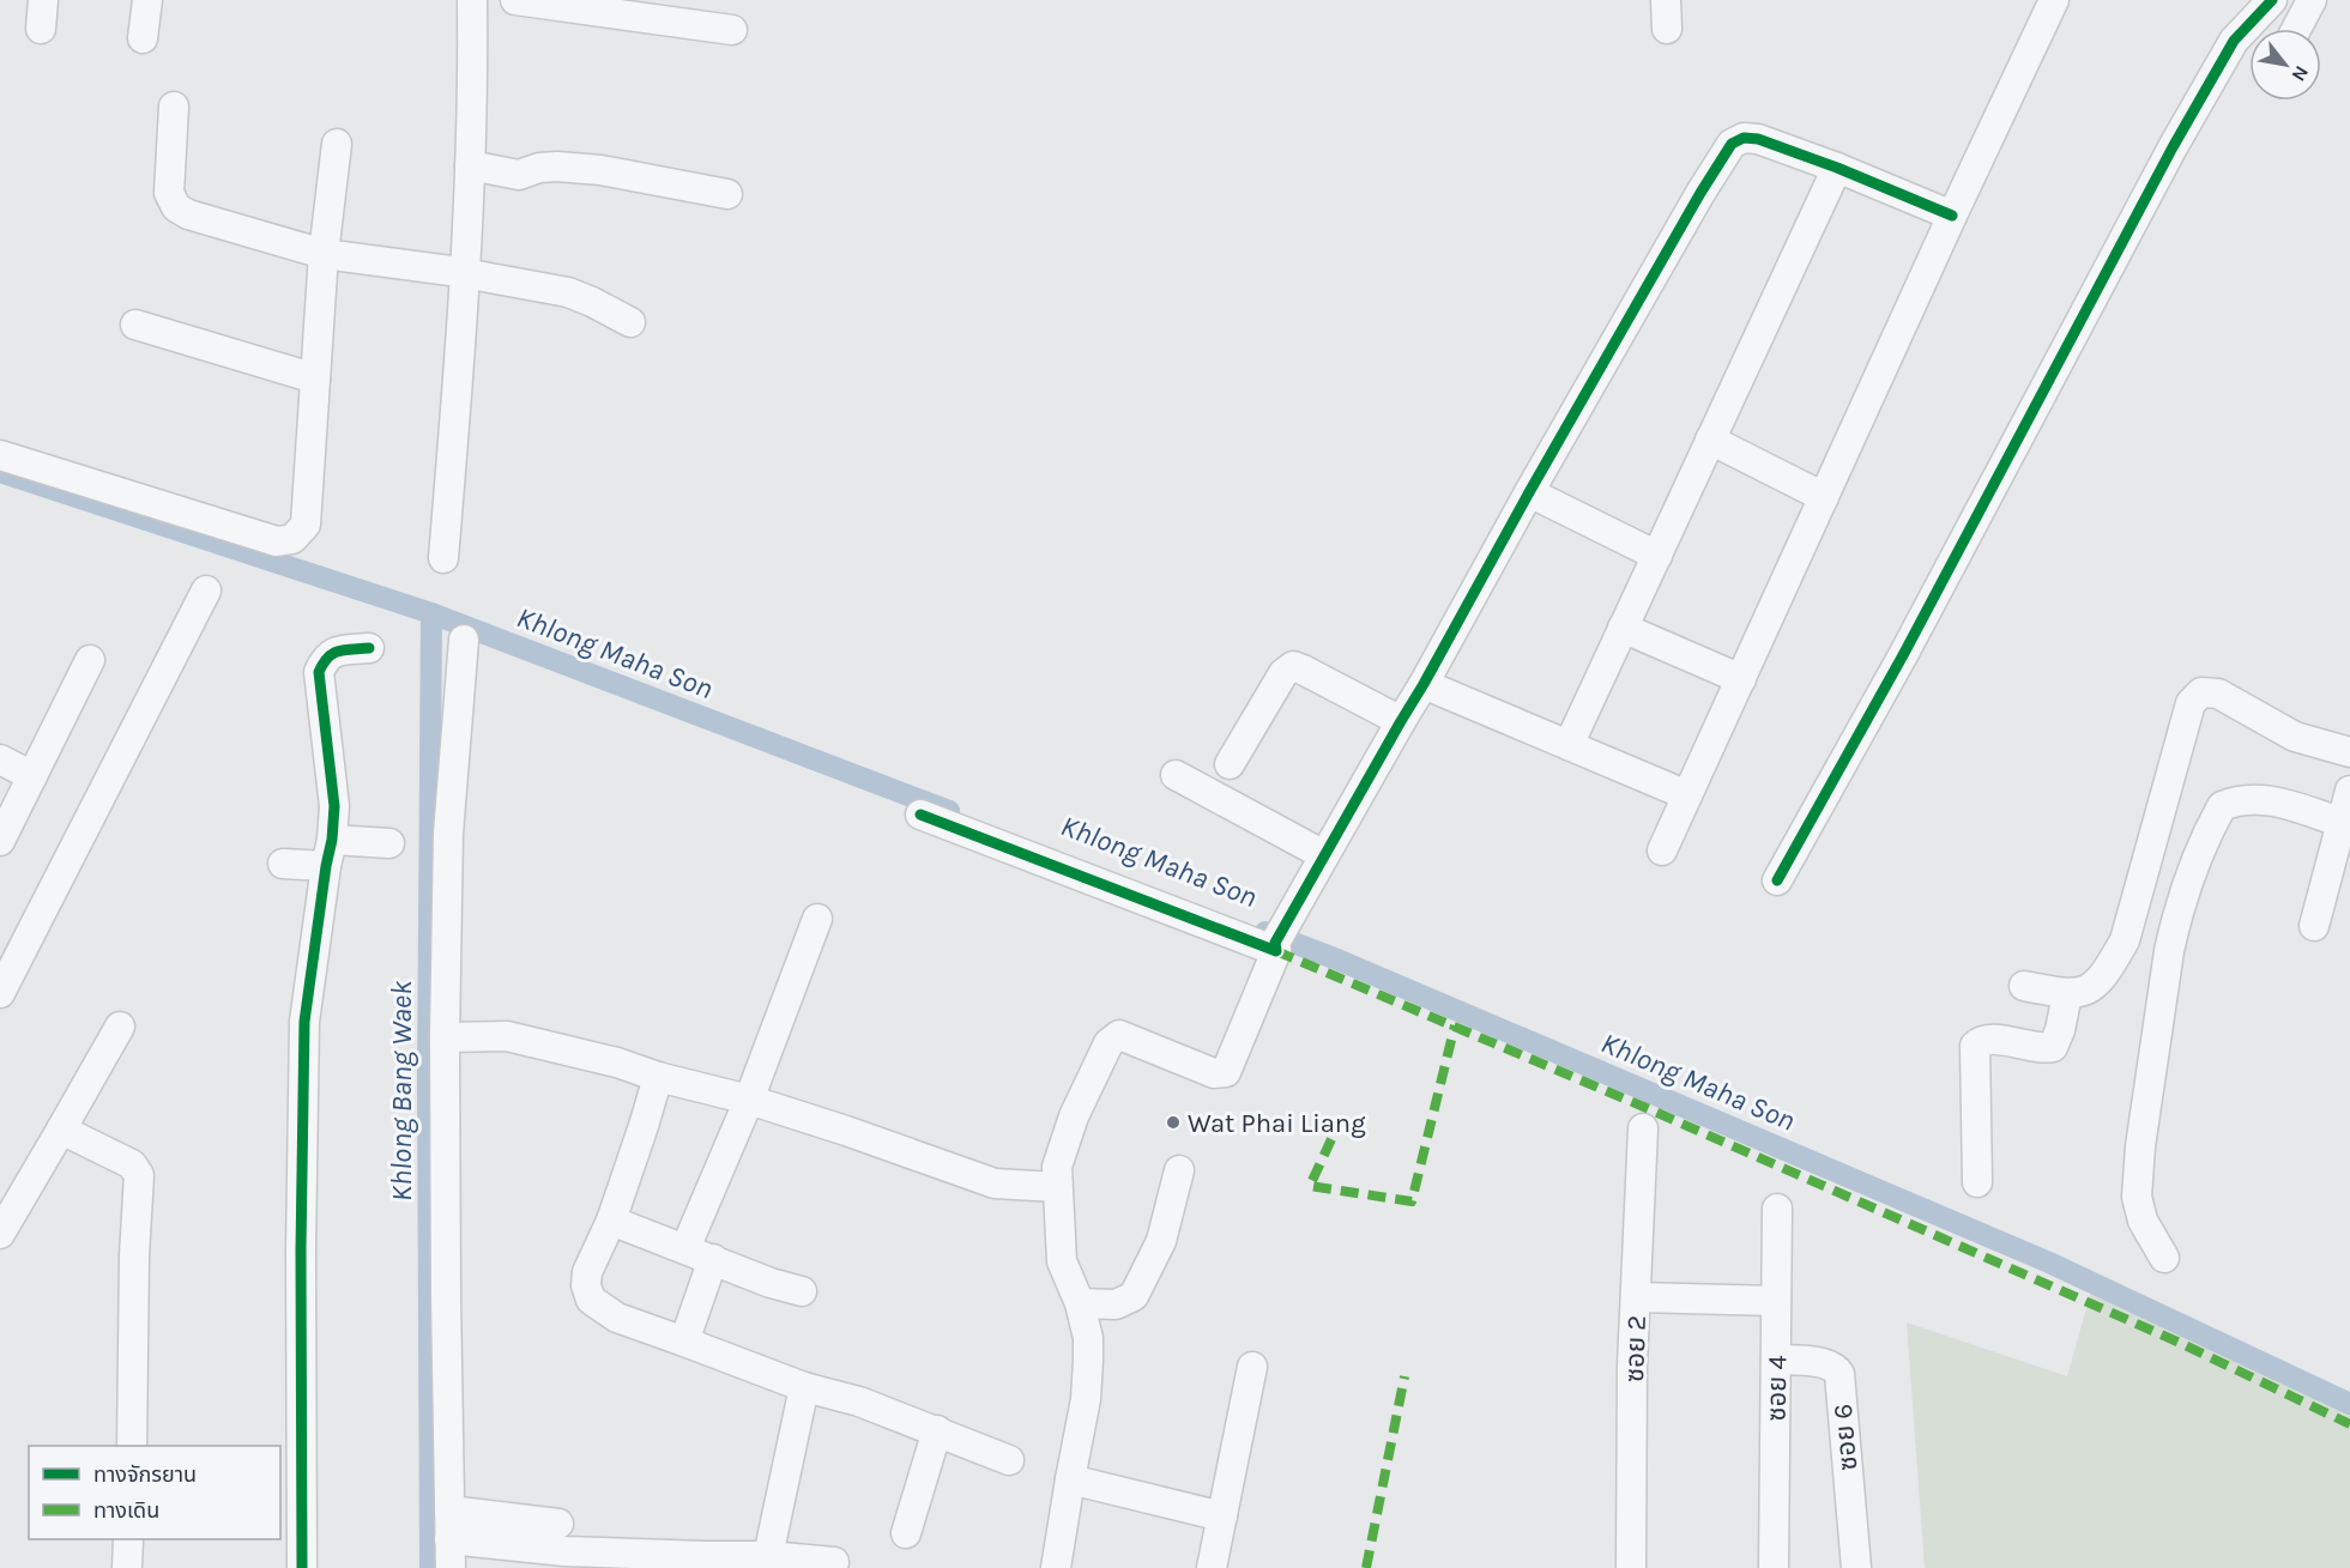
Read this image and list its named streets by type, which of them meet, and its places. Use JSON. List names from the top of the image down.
{
  "streets": {
    "street": ["ซอย 2", "ซอย 4", "ซอย 6"]
  },
  "crossings": [
    ["ซอย 4", "ซอย 6"]
  ],
  "water": ["Khlong Maha Son", "Khlong Bang Waek"],
  "places": ["Wat Phai Liang"],
  "legend": ["ทางจักรยาน", "ทางเดิน"],
  "north": "bottom right"
}
